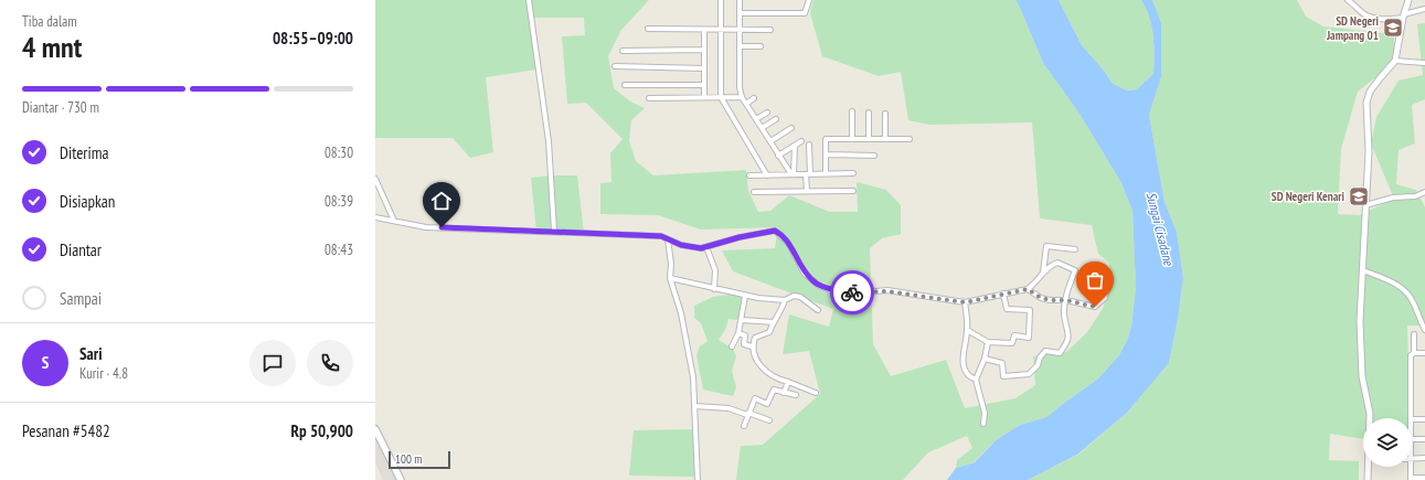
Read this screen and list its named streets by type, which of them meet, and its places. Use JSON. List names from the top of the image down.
{
  "water": ["Sungai Cisadane"],
  "places": {
    "school or university": ["SD Negeri Jampang 01", "SD Negeri Kenari"]
  },
  "scale_bar": "100 m",
  "page": {
    "heading": ["4 mnt", "Tiba dalam", "08:55–09:00"],
    "panel": [
      "Sari",
      "Kurir · 4.8",
      "Pesanan #5482",
      "Rp 50,900"
    ],
    "bar": "Diantar · 730 m",
    "list": [
      ["Diterima", "08:30"],
      ["Disiapkan", "08:39"],
      ["Diantar", "08:43"],
      "Sampai"
    ],
    "round": "S",
    "scale": "100 m"
  }
}
